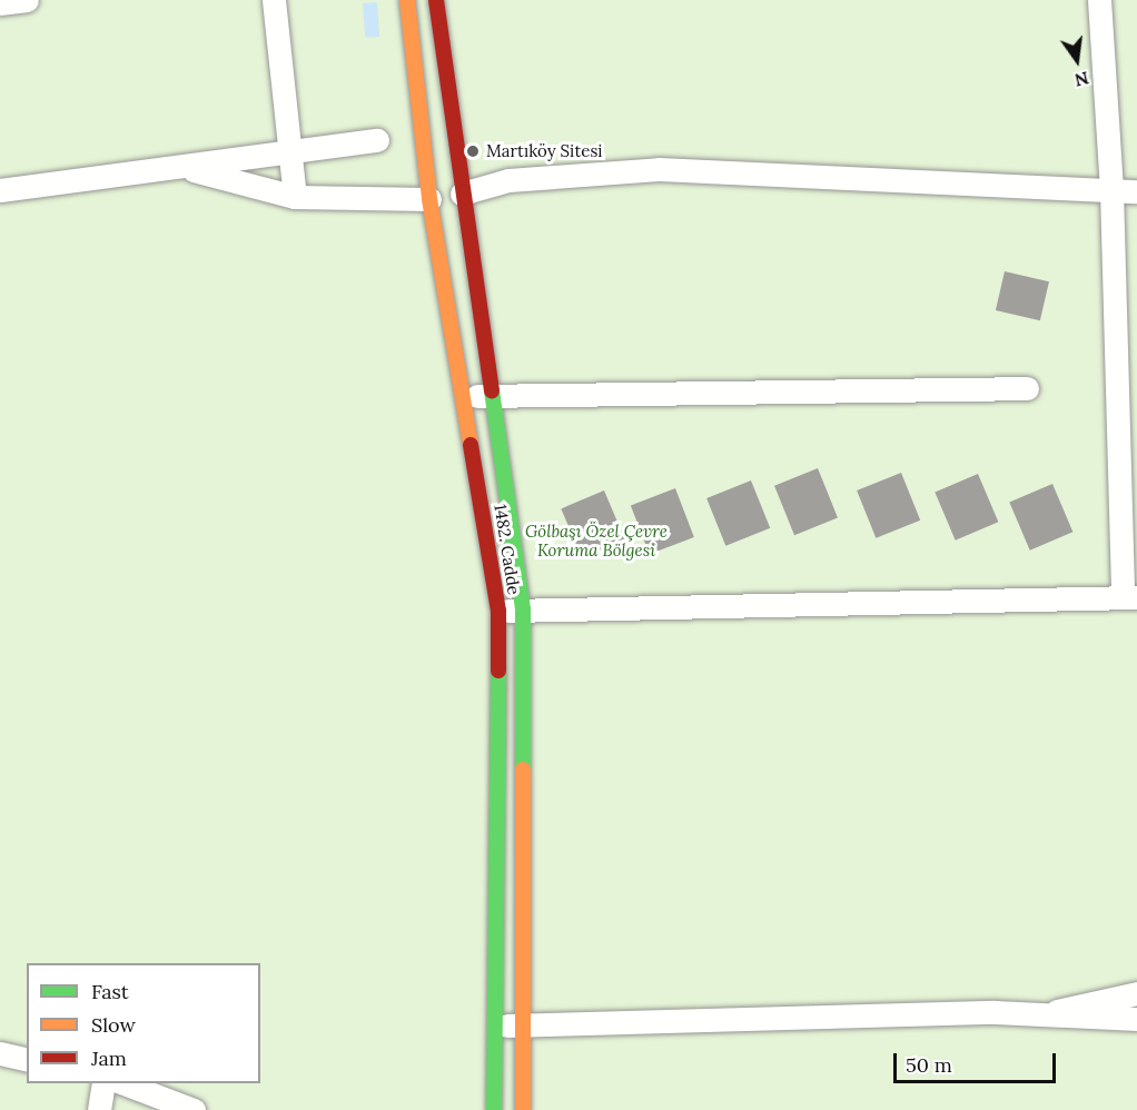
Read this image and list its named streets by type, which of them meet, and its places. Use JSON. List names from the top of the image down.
{
  "streets": {
    "street": ["1482. Cadde"]
  },
  "parks": ["Gölbaşı Özel Çevre Koruma Bölgesi"],
  "places": ["Martıköy Sitesi"],
  "legend": ["Fast", "Slow", "Jam"],
  "scale_bar": "50 m",
  "north": "bottom"
}
